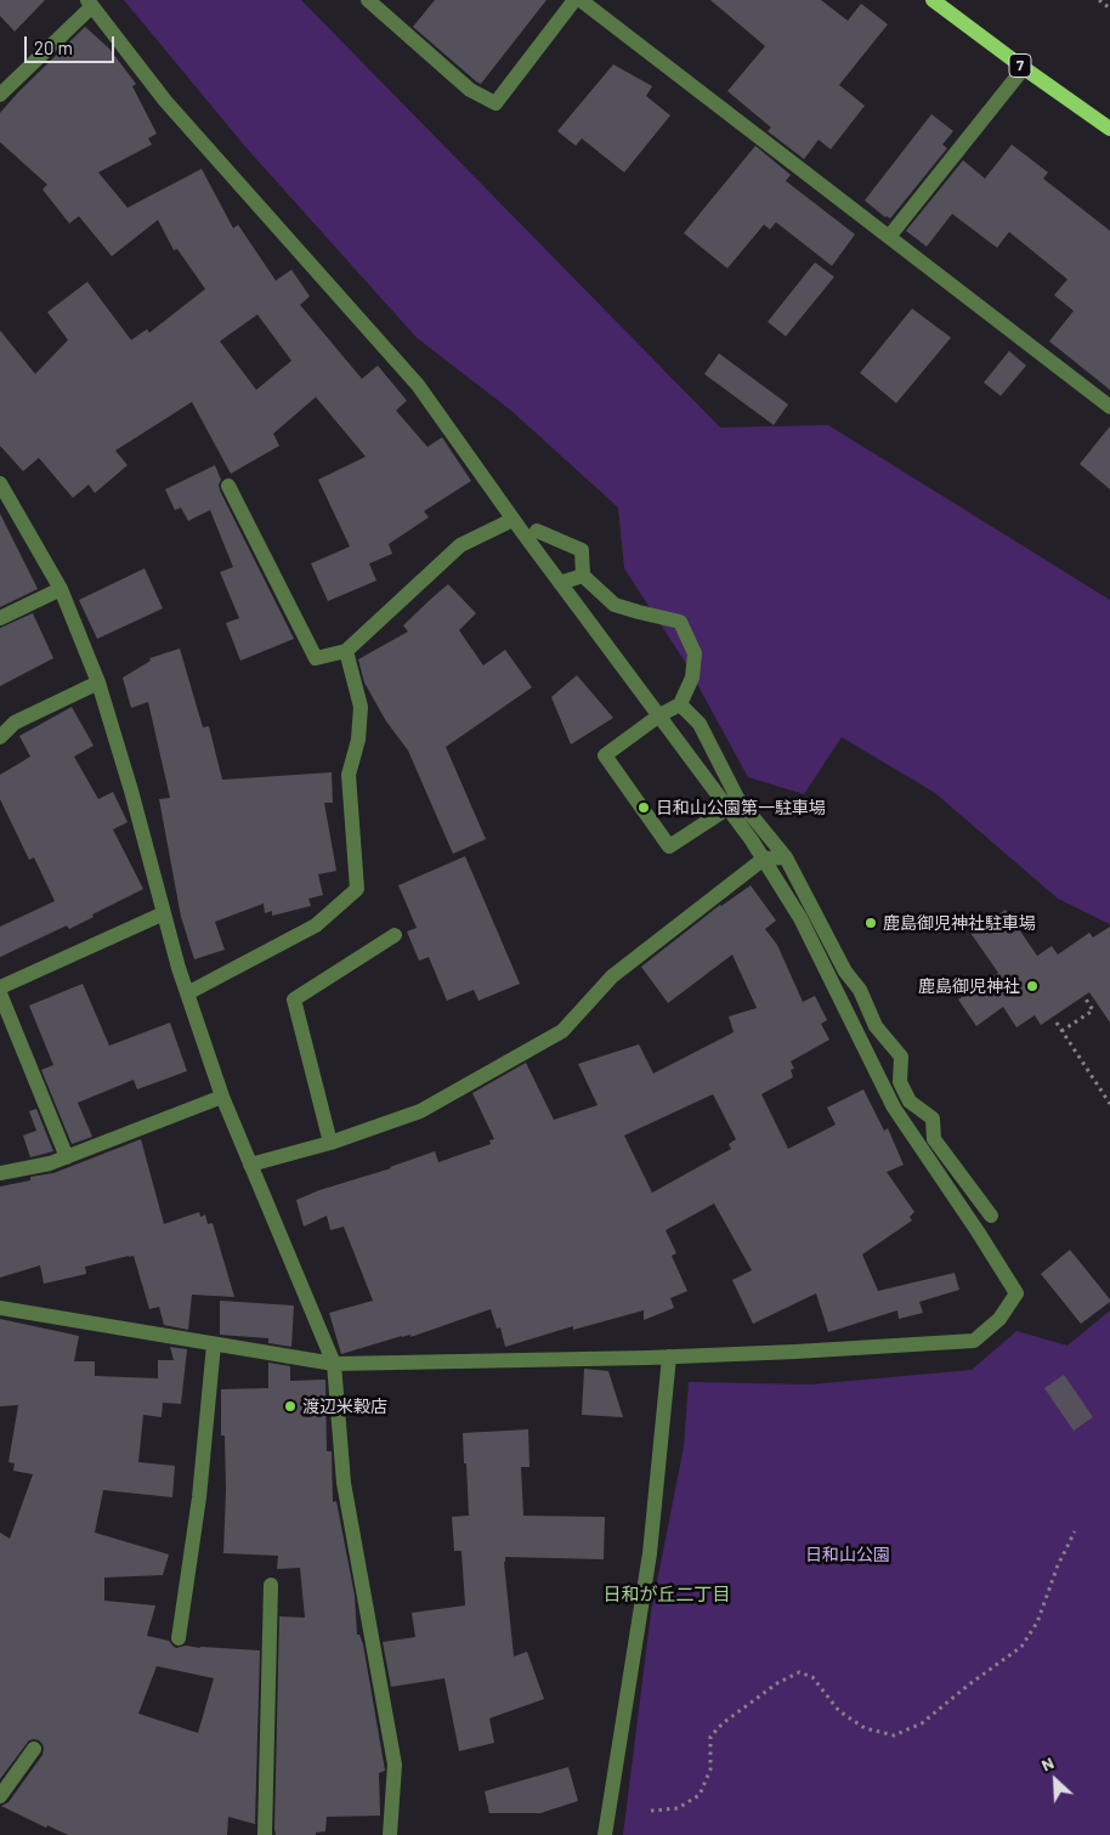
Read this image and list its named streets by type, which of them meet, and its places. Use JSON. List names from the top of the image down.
{
  "streets": {
    "main road": ["7"]
  },
  "districts": ["日和が丘二丁目"],
  "parks": ["日和山公園"],
  "places": [
    "日和山公園第一駐車場",
    "鹿島御児神社駐車場",
    "鹿島御児神社",
    "渡辺米穀店"
  ],
  "scale_bar": "20 m",
  "north": "top left"
}
